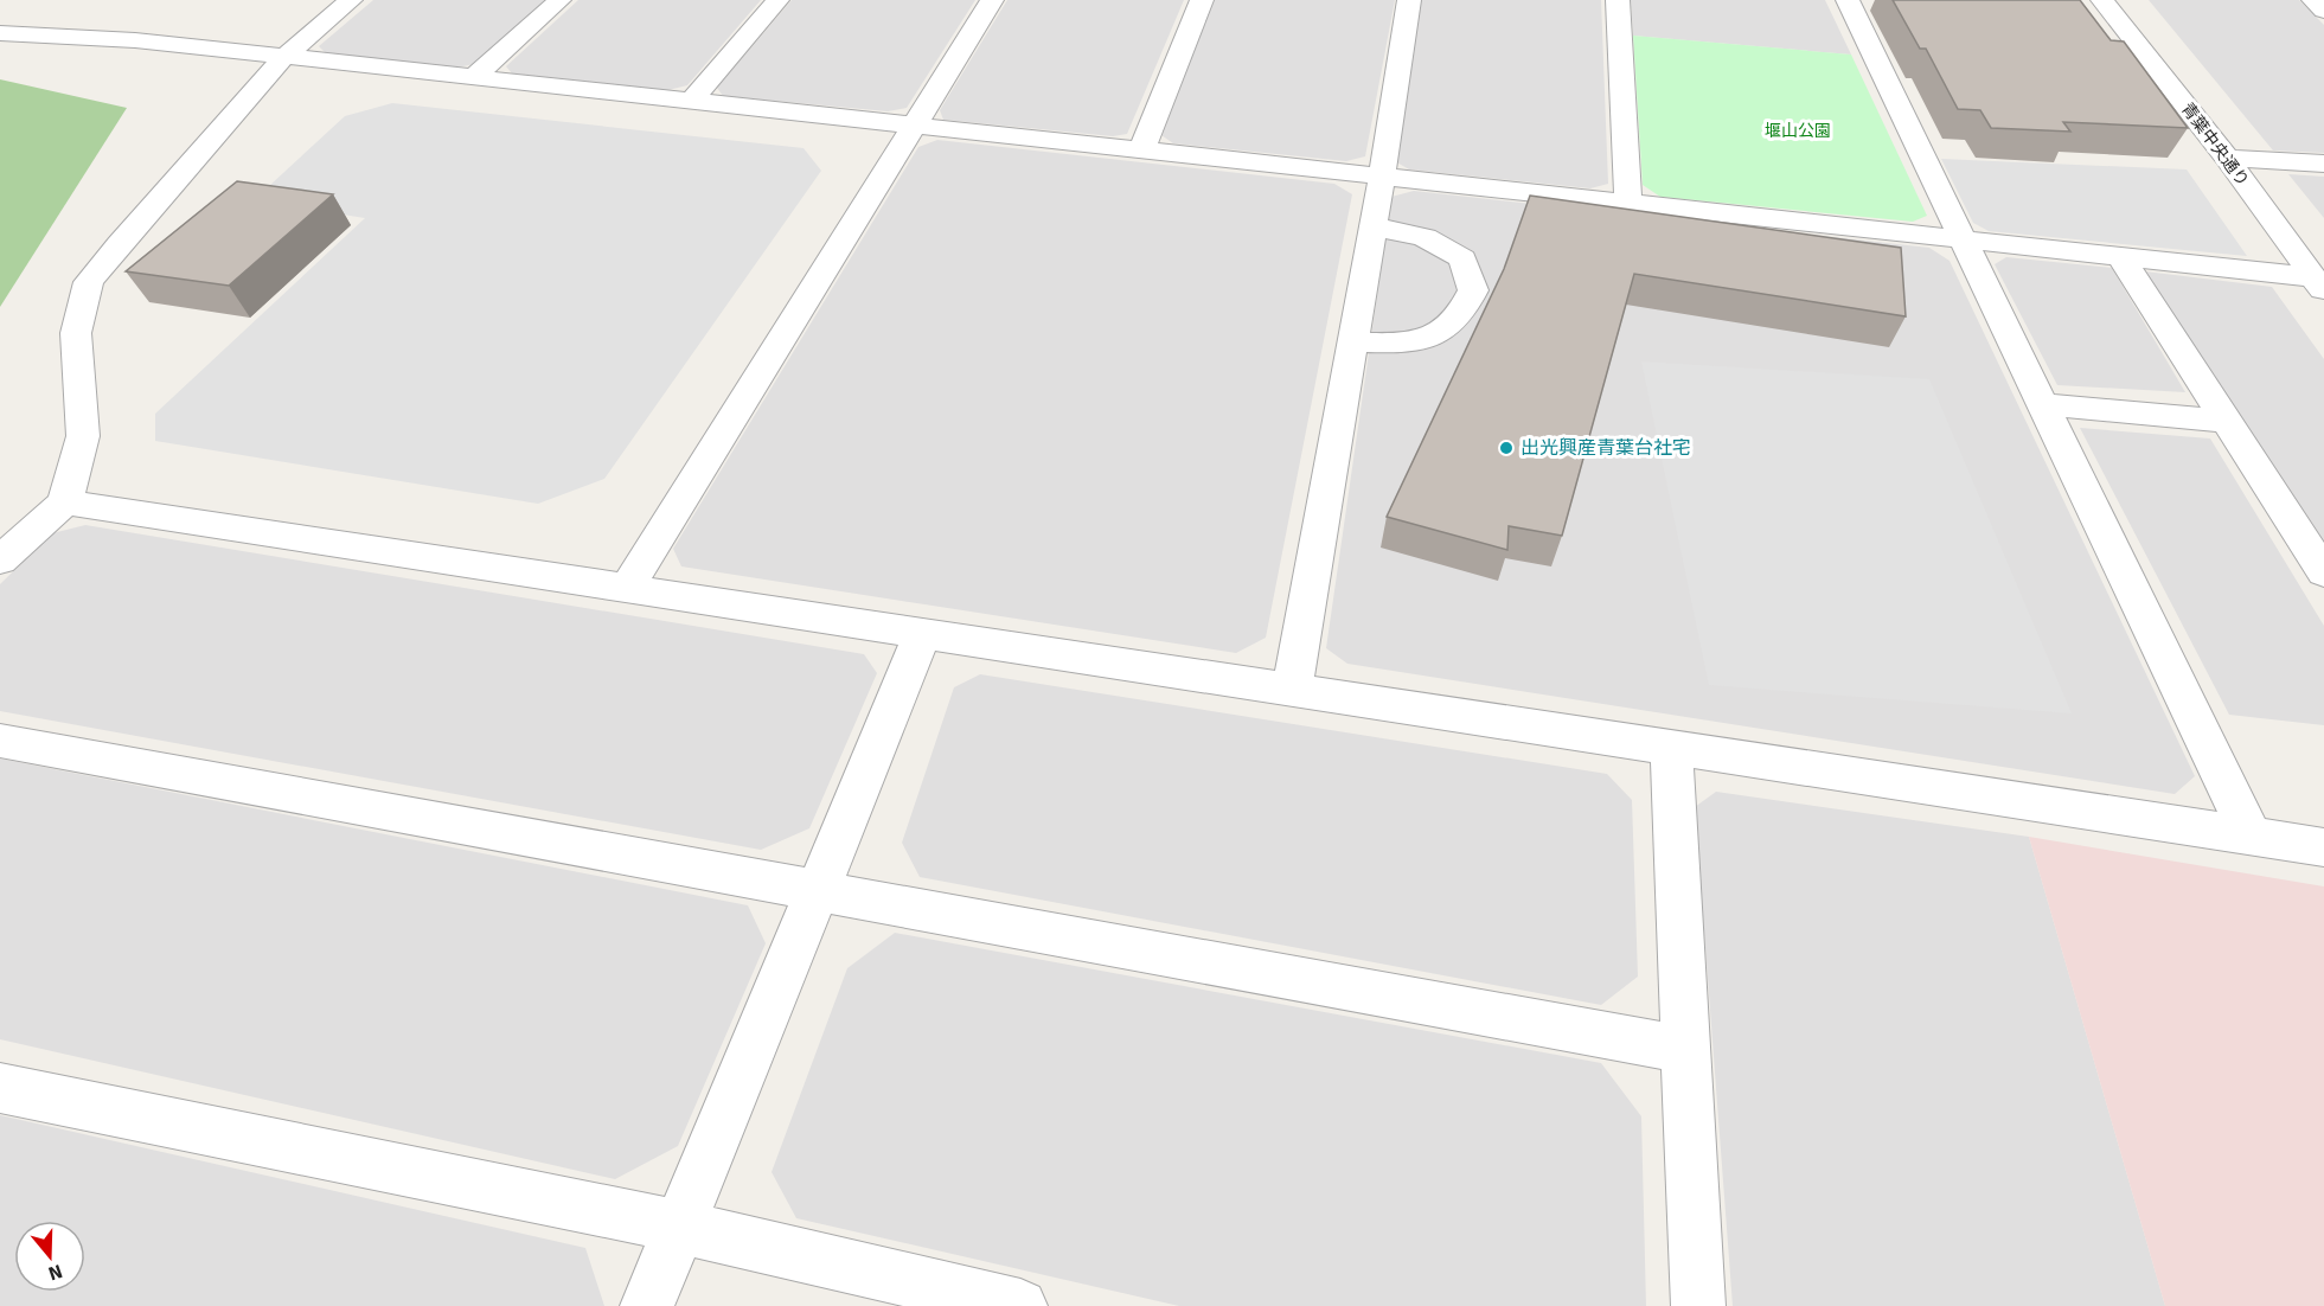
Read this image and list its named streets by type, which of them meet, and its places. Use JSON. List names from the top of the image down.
{
  "streets": {
    "street": ["青葉中央通り"]
  },
  "parks": ["堰山公園"],
  "places": ["出光興産青葉台社宅"],
  "north": "bottom"
}
